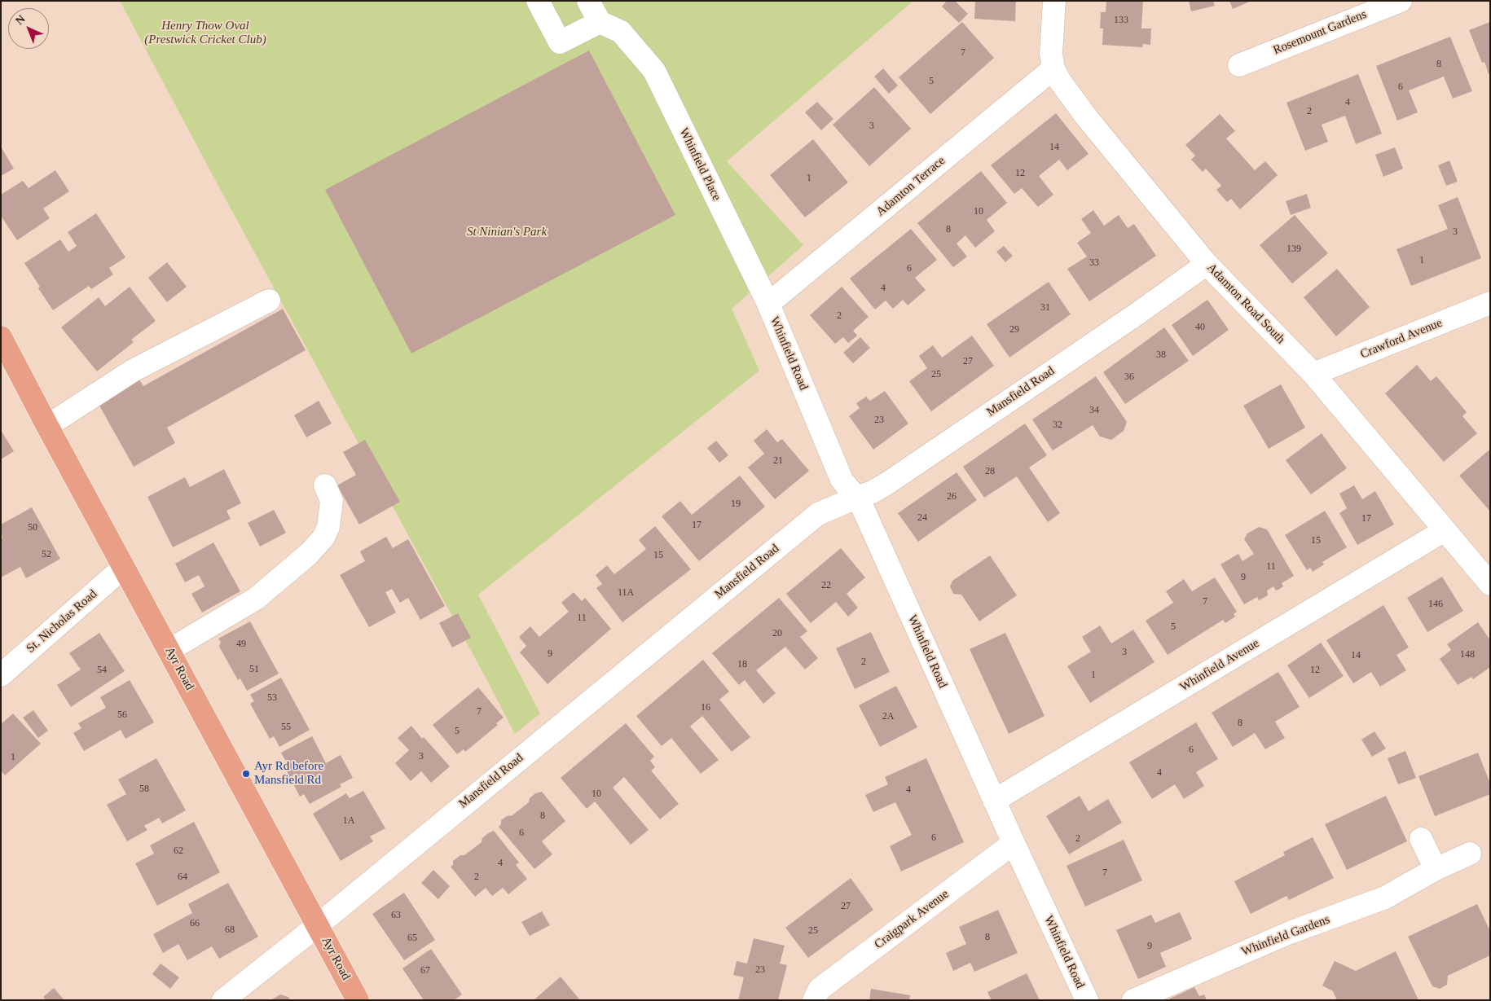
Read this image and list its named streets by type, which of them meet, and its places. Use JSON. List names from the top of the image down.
{
  "streets": {
    "main road": ["Ayr Road"],
    "street": [
      "Rosemount Gardens",
      "Whinfield Place",
      "Adamton Terrace",
      "Adamton Road South",
      "Crawford Avenue",
      "Whinfield Road",
      "Mansfield Road",
      "St. Nicholas Road",
      "Whinfield Avenue",
      "Craigpark Avenue",
      "Whinfield Gardens"
    ]
  },
  "crossings": [
    ["Whinfield Place", "Adamton Terrace"],
    ["Whinfield Place", "Whinfield Road"],
    ["Adamton Terrace", "Adamton Road South"],
    ["Adamton Terrace", "Whinfield Road"],
    ["Adamton Road South", "Crawford Avenue"],
    ["Adamton Road South", "Mansfield Road"],
    ["Adamton Road South", "Whinfield Avenue"],
    ["Whinfield Road", "Mansfield Road"],
    ["Whinfield Road", "Whinfield Avenue"],
    ["Whinfield Road", "Craigpark Avenue"],
    ["Mansfield Road", "Ayr Road"],
    ["St. Nicholas Road", "Ayr Road"]
  ],
  "parks": ["Henry Thow Oval (Prestwick Cricket Club)", "St Ninian's Park"],
  "places": ["Ayr Rd before Mansfield Rd"],
  "house_numbers": [
    "133",
    "7",
    "8",
    "5",
    "6",
    "4",
    "2",
    "3",
    "14",
    "12",
    "1",
    "10",
    "8",
    "3",
    "139",
    "1",
    "33",
    "6",
    "4",
    "31",
    "2",
    "40",
    "29",
    "38",
    "27",
    "25",
    "36",
    "34",
    "23",
    "32",
    "21",
    "28",
    "26",
    "19",
    "24",
    "17",
    "17",
    "50",
    "15",
    "52",
    "15",
    "11",
    "9",
    "22",
    "11A",
    "7",
    "146",
    "11",
    "5",
    "20",
    "49",
    "3",
    "9",
    "148",
    "14",
    "2",
    "18",
    "51",
    "54",
    "12",
    "1",
    "53",
    "16",
    "7",
    "56",
    "2A",
    "8",
    "55",
    "5",
    "6",
    "3",
    "1",
    "4",
    "58",
    "4",
    "10",
    "8",
    "1A",
    "6",
    "6",
    "2",
    "62",
    "4",
    "7",
    "64",
    "2",
    "27",
    "63",
    "66",
    "68",
    "25",
    "8",
    "65",
    "9",
    "23",
    "67"
  ],
  "north": "top left"
}
